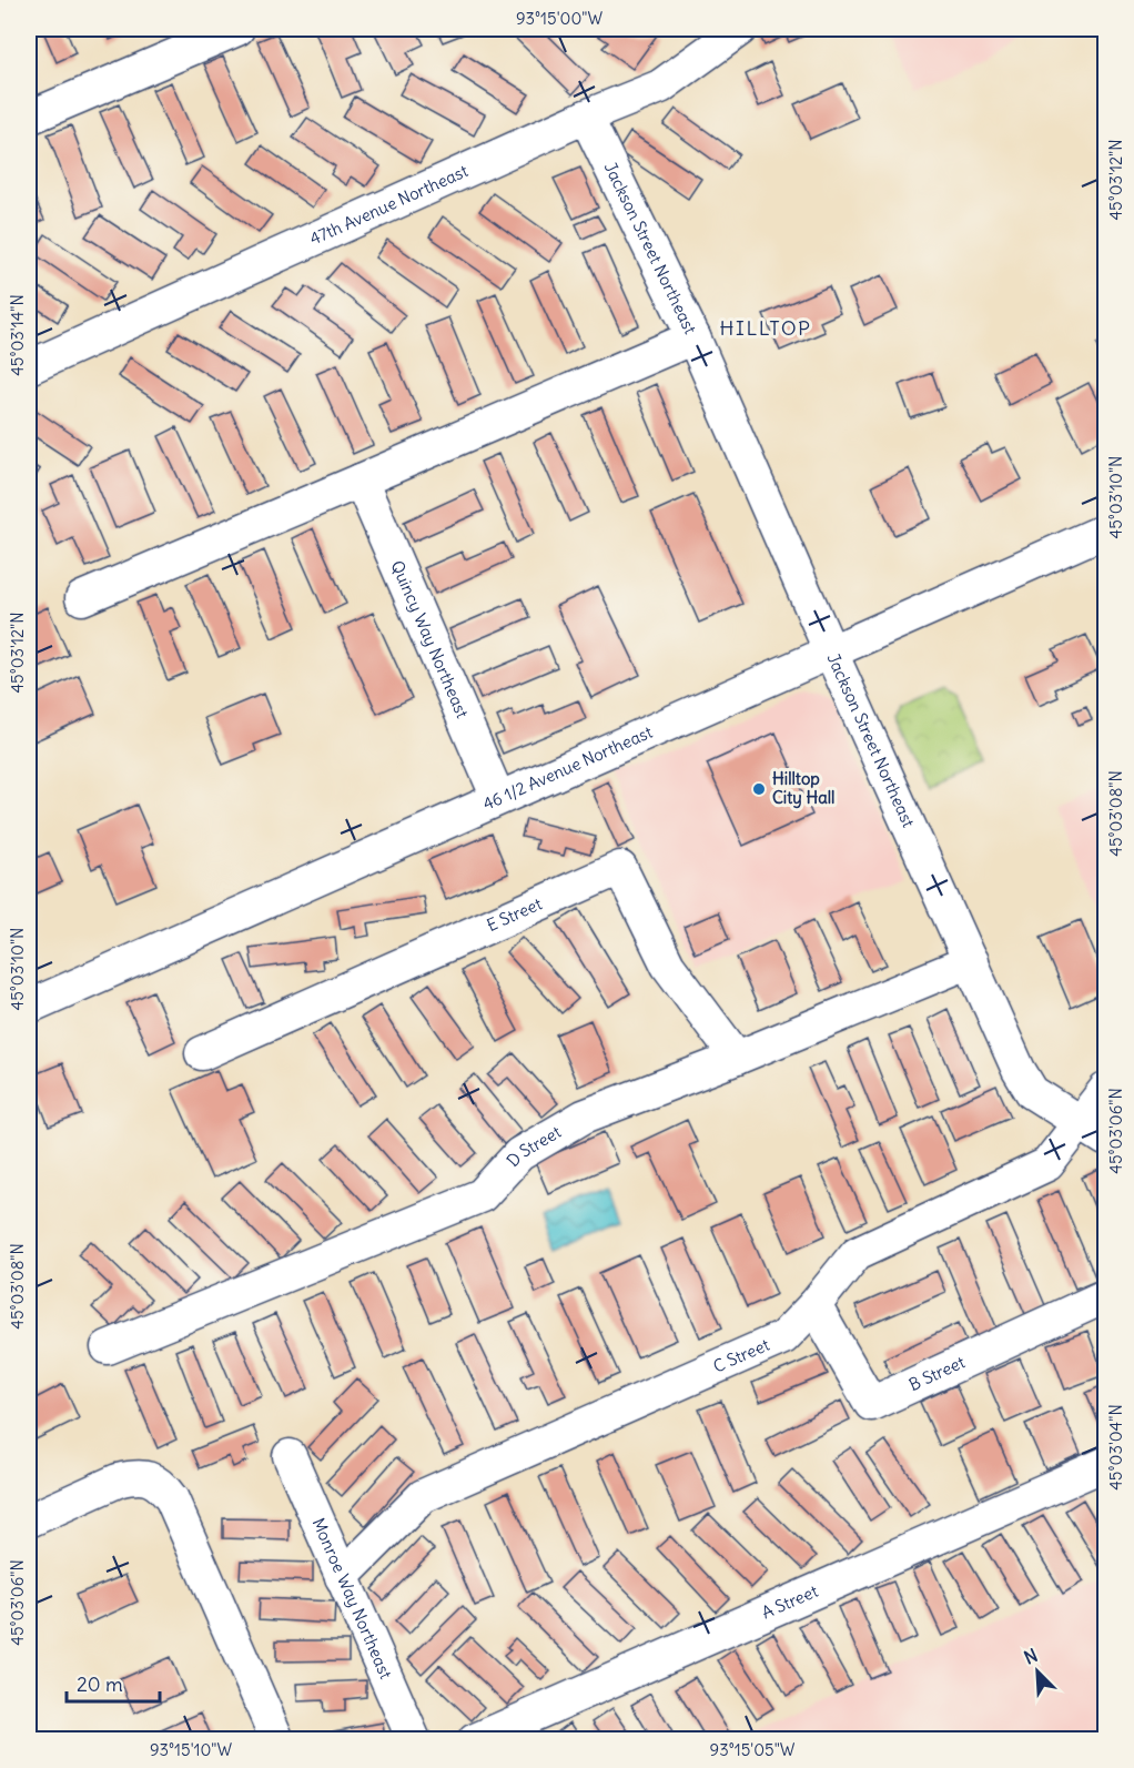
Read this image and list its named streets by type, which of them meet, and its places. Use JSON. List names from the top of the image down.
{
  "streets": {
    "street": [
      "47th Avenue Northeast",
      "Jackson Street Northeast",
      "Quincy Way Northeast",
      "46 1/2 Avenue Northeast",
      "E Street",
      "D Street",
      "C Street",
      "B Street",
      "Monroe Way Northeast",
      "A Street"
    ]
  },
  "crossings": [
    ["47th Avenue Northeast", "Jackson Street Northeast"],
    ["Jackson Street Northeast", "46 1/2 Avenue Northeast"],
    ["Jackson Street Northeast", "D Street"],
    ["Jackson Street Northeast", "C Street"],
    ["Quincy Way Northeast", "46 1/2 Avenue Northeast"],
    ["E Street", "D Street"],
    ["C Street", "B Street"],
    ["C Street", "Monroe Way Northeast"]
  ],
  "districts": ["HILLTOP"],
  "places": ["Hilltop City Hall"],
  "scale_bar": "20 m",
  "north": "top left",
  "coordinates": [
    "93°15'00\"W",
    "45°03'12\"N",
    "45°03'14\"N",
    "45°03'10\"N",
    "45°03'08\"N",
    "45°03'06\"N",
    "45°03'04\"N",
    "93°15'10\"W",
    "93°15'05\"W"
  ]
}
